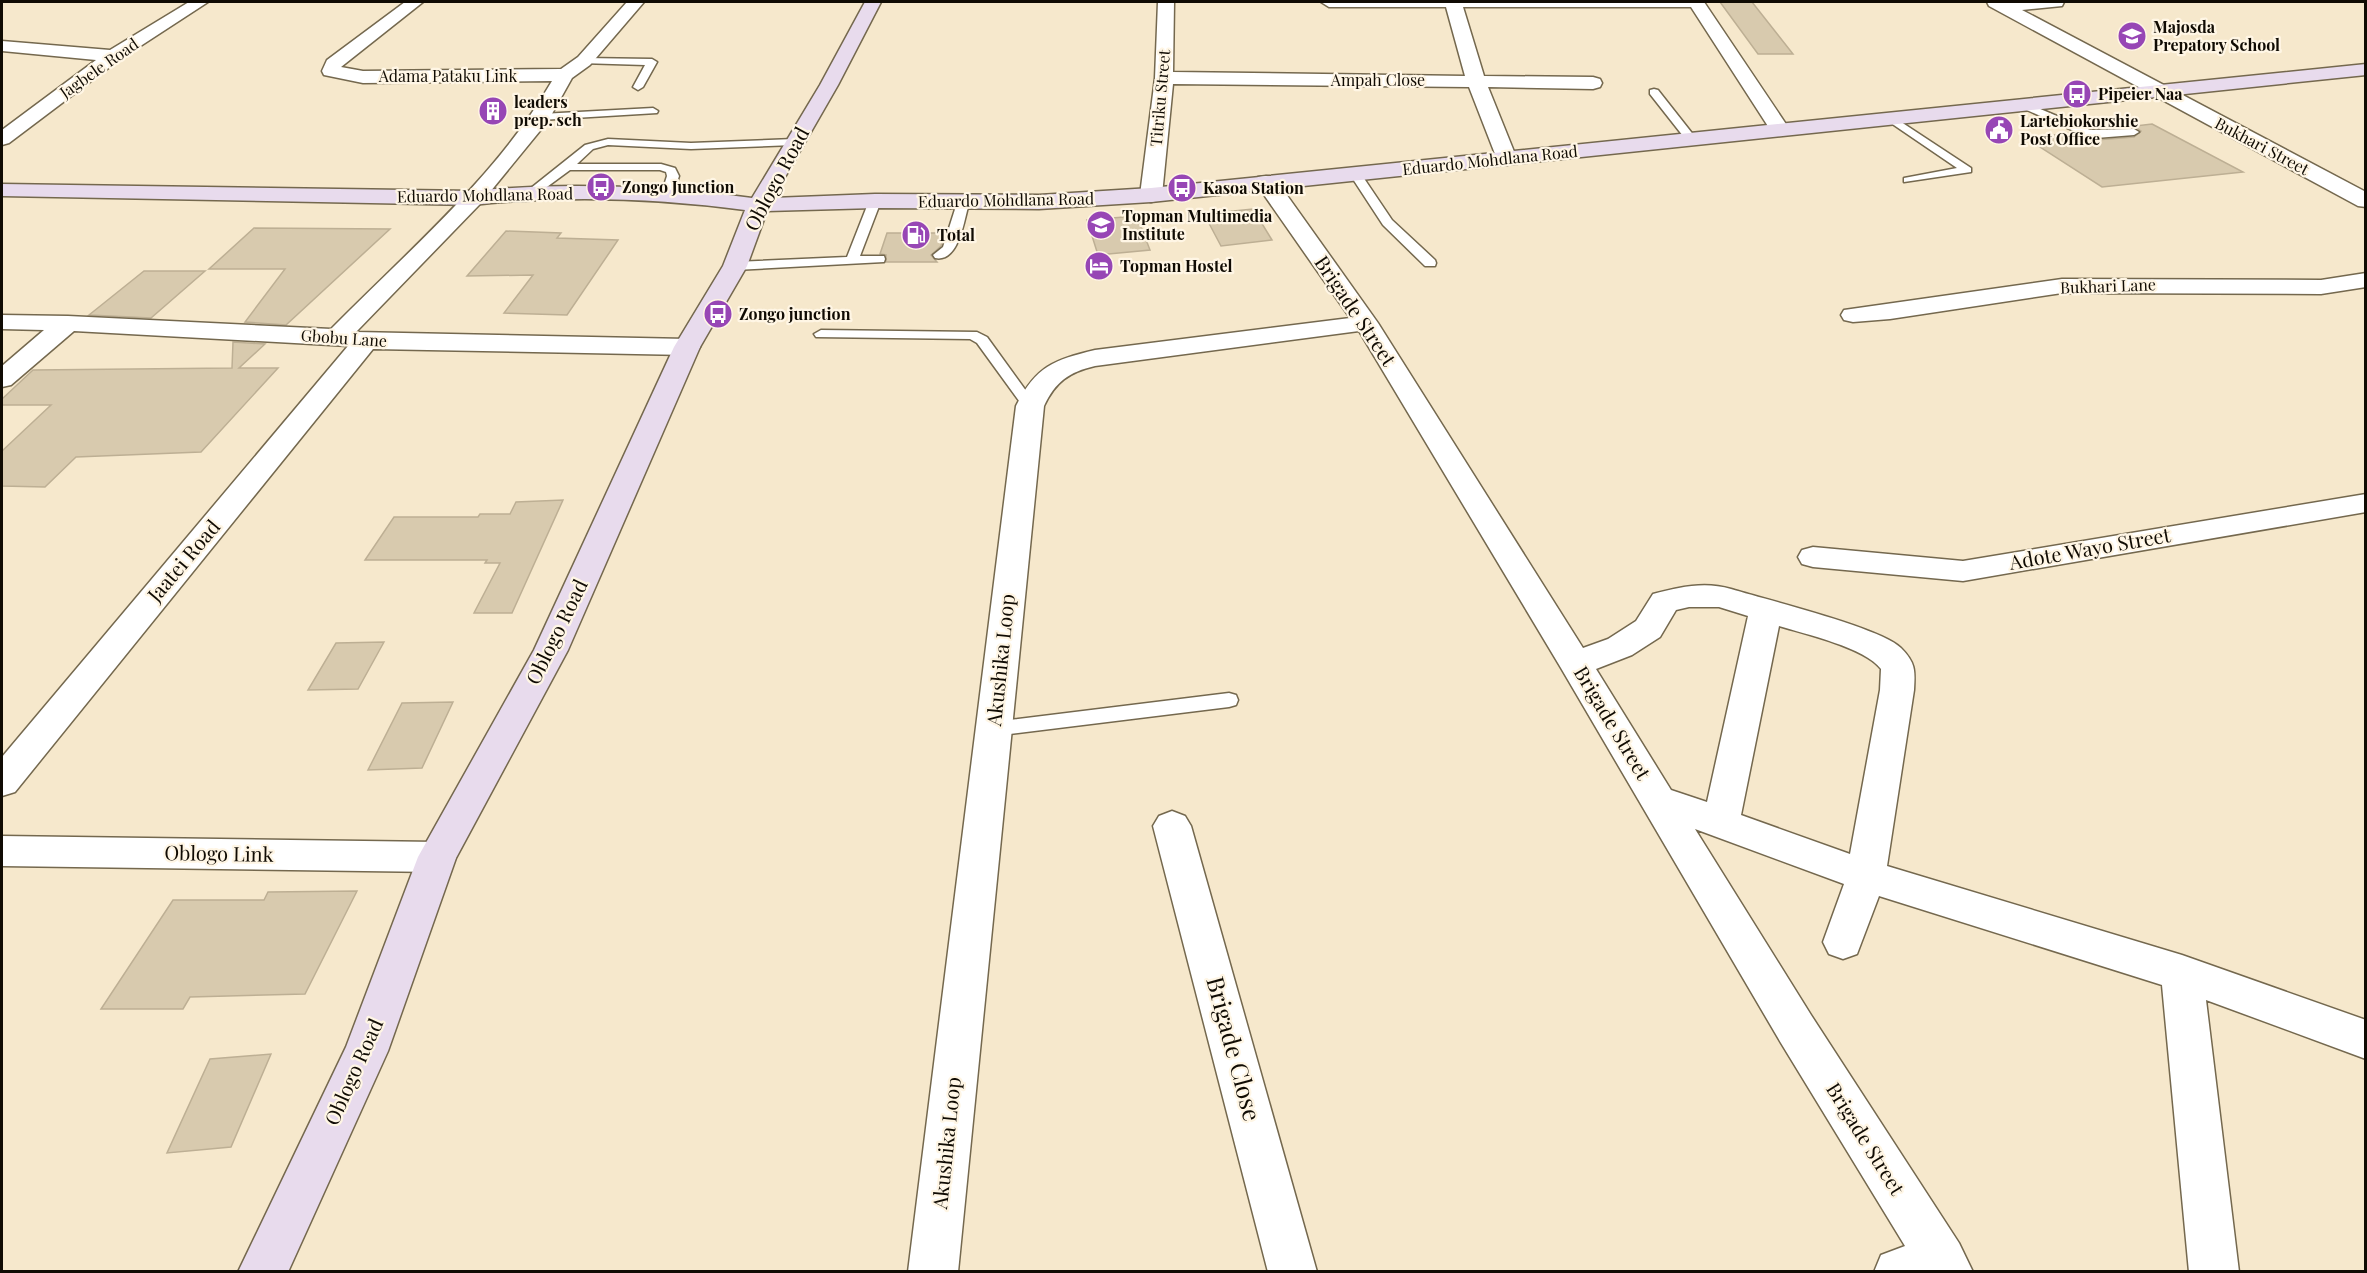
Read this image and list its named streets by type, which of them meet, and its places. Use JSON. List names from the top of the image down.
{
  "streets": {
    "main road": ["Eduardo Mohdlana Road", "Oblogo Road"],
    "street": [
      "Jagbele Road",
      "Adama Pataku Link",
      "Ampah Close",
      "Titriku Street",
      "Bukhari Street",
      "Bukhari Lane",
      "Brigade Street",
      "Gbobu Lane",
      "Adote Wayo Street",
      "Jaatei Road",
      "Akushika Loop",
      "Oblogo Link",
      "Brigade Close"
    ]
  },
  "crossings": [
    ["Adama Pataku Link", "Jaatei Road"],
    ["Ampah Close", "Titriku Street"],
    ["Titriku Street", "Eduardo Mohdlana Road"],
    ["Bukhari Street", "Eduardo Mohdlana Road"],
    ["Eduardo Mohdlana Road", "Oblogo Road"],
    ["Eduardo Mohdlana Road", "Brigade Street"],
    ["Eduardo Mohdlana Road", "Jaatei Road"],
    ["Oblogo Road", "Gbobu Lane"],
    ["Oblogo Road", "Oblogo Link"],
    ["Brigade Street", "Akushika Loop"],
    ["Gbobu Lane", "Jaatei Road"]
  ],
  "places": {
    "school or university": ["Majosda Prepatory School", "Topman Multimedia Institute"],
    "bus stop": [
      "Pipeier Naa",
      "Zongo Junction",
      "Kasoa Station",
      "Zongo junction"
    ],
    "building": ["leaders prep. sch"],
    "public building": ["Lartebiokorshie Post Office"],
    "fuel station": ["Total"],
    "hotel": ["Topman Hostel"]
  }
}
